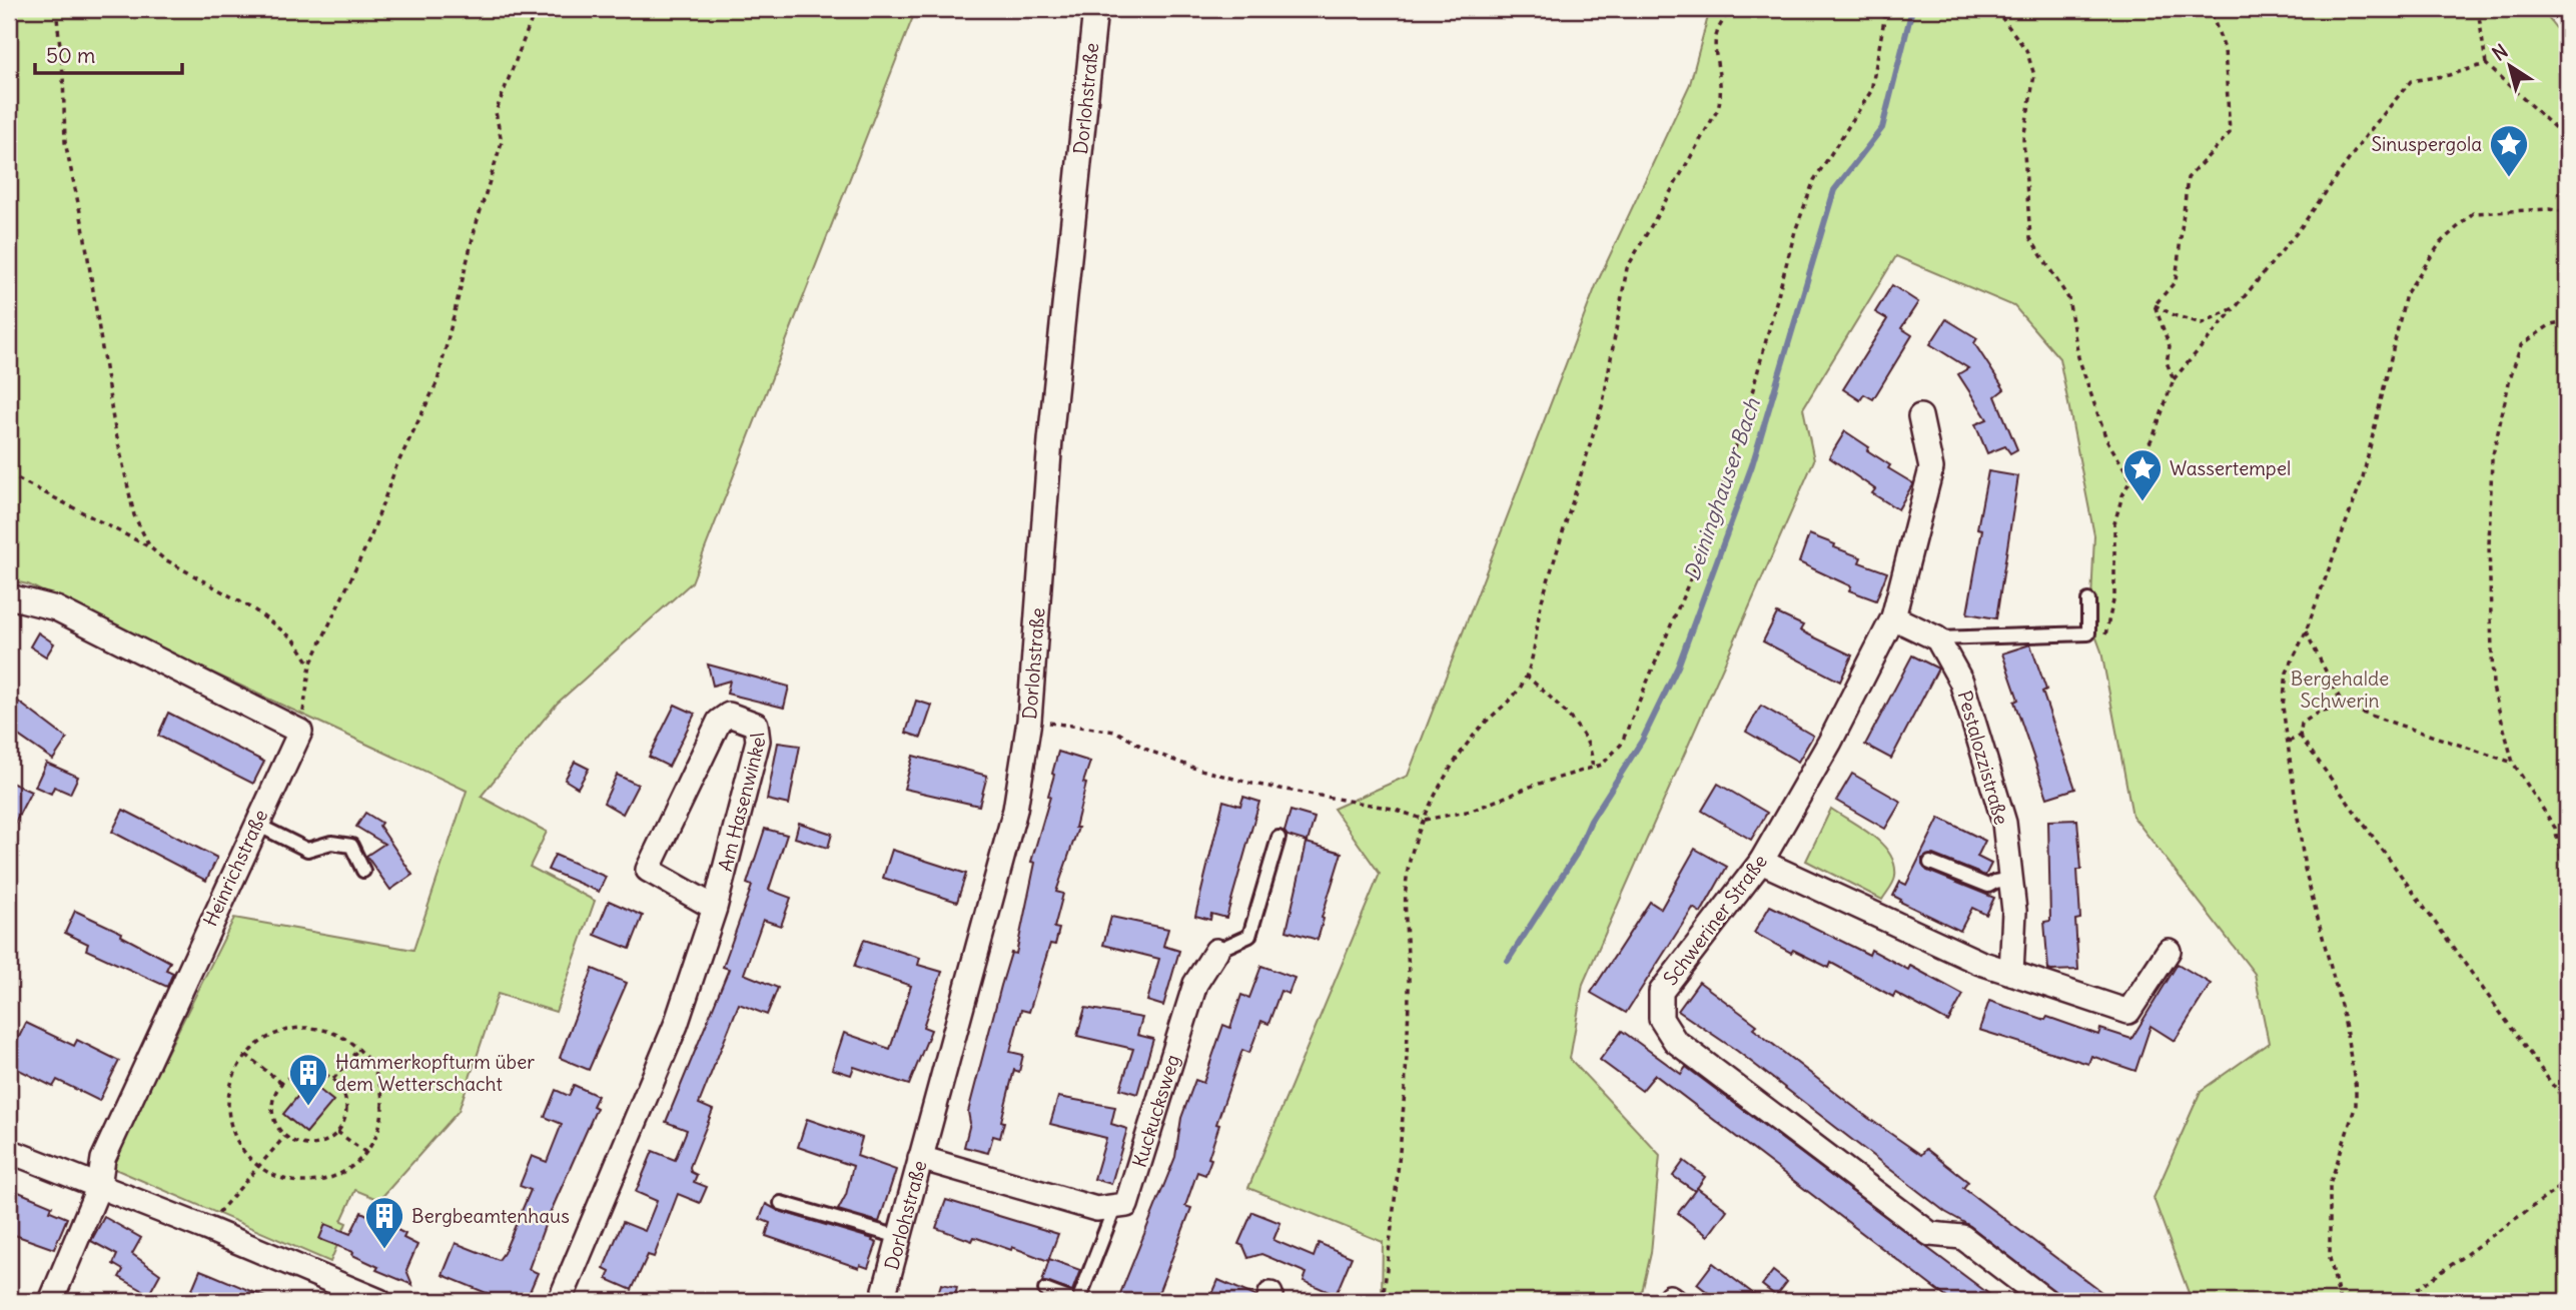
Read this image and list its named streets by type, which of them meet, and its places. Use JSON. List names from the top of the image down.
{
  "streets": {
    "street": [
      "Dorlohstraße",
      "Pestalozzistraße",
      "Am Hasenwinkel",
      "Heinrichstraße",
      "Schweriner Straße",
      "Kuckucksweg"
    ]
  },
  "water": ["Deininghauser Bach"],
  "parks": ["Bergehalde Schwerin"],
  "places": {
    "place": ["Sinuspergola", "Wassertempel"],
    "building": ["Hammerkopfturm über dem Wetterschacht", "Bergbeamtenhaus"]
  },
  "scale_bar": "50 m",
  "north": "top left"
}
